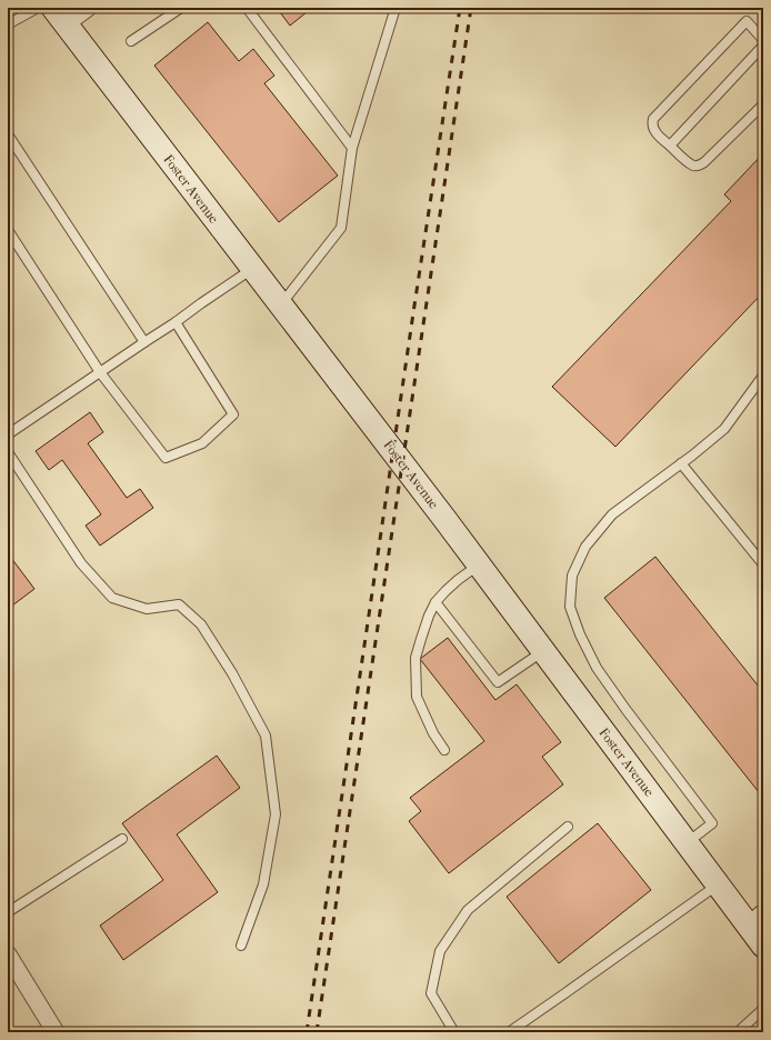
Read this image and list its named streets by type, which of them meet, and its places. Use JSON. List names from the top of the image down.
{
  "streets": {
    "main road": ["Foster Avenue"]
  }
}
